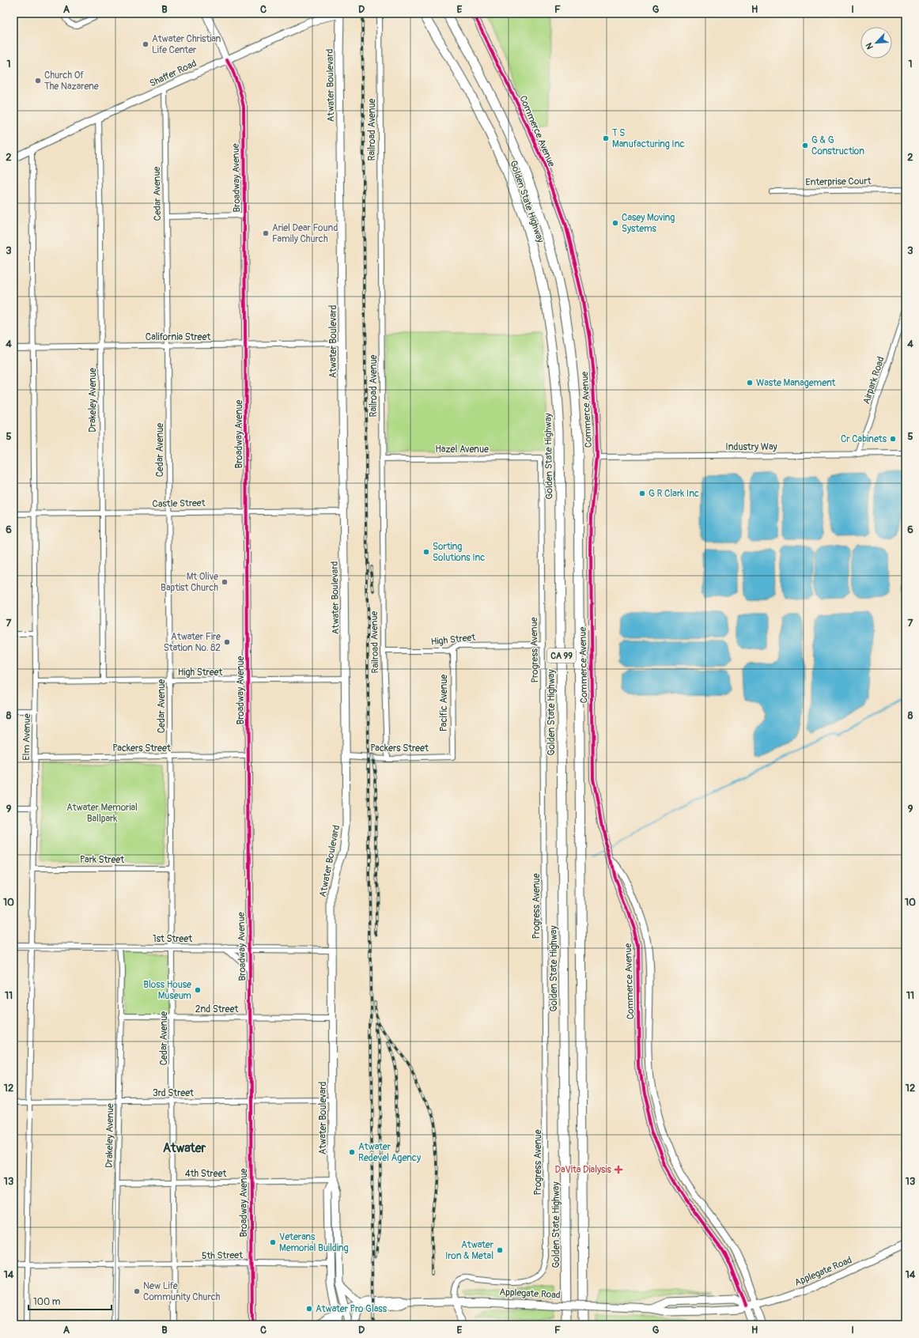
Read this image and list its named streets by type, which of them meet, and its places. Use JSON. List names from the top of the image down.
{
  "streets": {
    "highway": ["Golden State Highway", "CA 99"],
    "main road": ["Shaffer Road", "Atwater Boulevard", "Applegate Road"],
    "street": [
      "Railroad Avenue",
      "Commerce Avenue",
      "Broadway Avenue",
      "Enterprise Court",
      "Cedar Avenue",
      "California Street",
      "Airpark Road",
      "Drakeley Avenue",
      "Industry Way",
      "Hazel Avenue",
      "Castle Street",
      "High Street",
      "Progress Avenue",
      "Pacific Avenue",
      "Elm Avenue",
      "Packers Street",
      "Park Street",
      "1st Street",
      "2nd Street",
      "3rd Street",
      "4th Street",
      "5th Street"
    ]
  },
  "crossings": [
    ["Shaffer Road", "Atwater Boulevard"],
    ["Shaffer Road", "Broadway Avenue"],
    ["Shaffer Road", "Cedar Avenue"],
    ["Shaffer Road", "Drakeley Avenue"],
    ["Shaffer Road", "Elm Avenue"],
    ["Atwater Boulevard", "California Street"],
    ["Atwater Boulevard", "Castle Street"],
    ["Atwater Boulevard", "High Street"],
    ["Atwater Boulevard", "Packers Street"],
    ["Atwater Boulevard", "1st Street"],
    ["Atwater Boulevard", "2nd Street"],
    ["Atwater Boulevard", "3rd Street"],
    ["Atwater Boulevard", "4th Street"],
    ["Atwater Boulevard", "5th Street"],
    ["Atwater Boulevard", "Applegate Road"],
    ["Railroad Avenue", "Hazel Avenue"],
    ["Railroad Avenue", "High Street"],
    ["Railroad Avenue", "Packers Street"],
    ["Commerce Avenue", "Industry Way"],
    ["Commerce Avenue", "Applegate Road"],
    ["Broadway Avenue", "California Street"],
    ["Broadway Avenue", "Castle Street"],
    ["Broadway Avenue", "High Street"],
    ["Broadway Avenue", "Packers Street"],
    ["Broadway Avenue", "1st Street"],
    ["Broadway Avenue", "2nd Street"],
    ["Broadway Avenue", "3rd Street"],
    ["Broadway Avenue", "4th Street"],
    ["Broadway Avenue", "5th Street"],
    ["Cedar Avenue", "California Street"],
    ["Cedar Avenue", "Castle Street"],
    ["Cedar Avenue", "High Street"],
    ["Cedar Avenue", "Packers Street"],
    ["Cedar Avenue", "Park Street"],
    ["Cedar Avenue", "1st Street"],
    ["Cedar Avenue", "2nd Street"],
    ["Cedar Avenue", "3rd Street"],
    ["Cedar Avenue", "4th Street"],
    ["Cedar Avenue", "5th Street"],
    ["California Street", "Drakeley Avenue"],
    ["California Street", "Elm Avenue"],
    ["Airpark Road", "Industry Way"],
    ["Drakeley Avenue", "Castle Street"],
    ["Drakeley Avenue", "High Street"],
    ["Drakeley Avenue", "1st Street"],
    ["Drakeley Avenue", "2nd Street"],
    ["Drakeley Avenue", "3rd Street"],
    ["Drakeley Avenue", "4th Street"],
    ["Drakeley Avenue", "5th Street"],
    ["Hazel Avenue", "Progress Avenue"],
    ["Castle Street", "Elm Avenue"],
    ["High Street", "Progress Avenue"],
    ["High Street", "Pacific Avenue"],
    ["High Street", "Elm Avenue"],
    ["Progress Avenue", "Applegate Road"],
    ["Pacific Avenue", "Packers Street"],
    ["Elm Avenue", "Packers Street"],
    ["Elm Avenue", "Park Street"],
    ["Elm Avenue", "1st Street"],
    ["Elm Avenue", "3rd Street"],
    ["Elm Avenue", "5th Street"]
  ],
  "districts": ["Atwater"],
  "parks": ["Atwater Memorial Ballpark"],
  "places": {
    "other": [
      "Atwater Christian Life Center",
      "Church Of The Nazarene",
      "T S Manufacturing Inc",
      "G & G Construction",
      "Casey Moving Systems",
      "Ariel Dear Found Family Church",
      "Waste Management",
      "Cr Cabinets",
      "G R Clark Inc",
      "Sorting Solutions Inc",
      "Mt Olive Baptist Church",
      "Atwater Fire Station No. 82",
      "Bloss House Museum",
      "Atwater Redevel Agency",
      "Veterans Memorial Building",
      "Atwater Iron & Metal",
      "New Life Community Church",
      "Atwater Pro Glass"
    ],
    "health": ["DaVita Dialysis"]
  },
  "scale_bar": "100 m",
  "north": "bottom left",
  "grid": {
    "columns": [
      "A",
      "B",
      "C",
      "D",
      "E",
      "F",
      "G",
      "H",
      "I"
    ],
    "rows": [
      "1",
      "2",
      "3",
      "4",
      "5",
      "6",
      "7",
      "8",
      "9",
      "10",
      "11",
      "12",
      "13",
      "14"
    ]
  }
}
